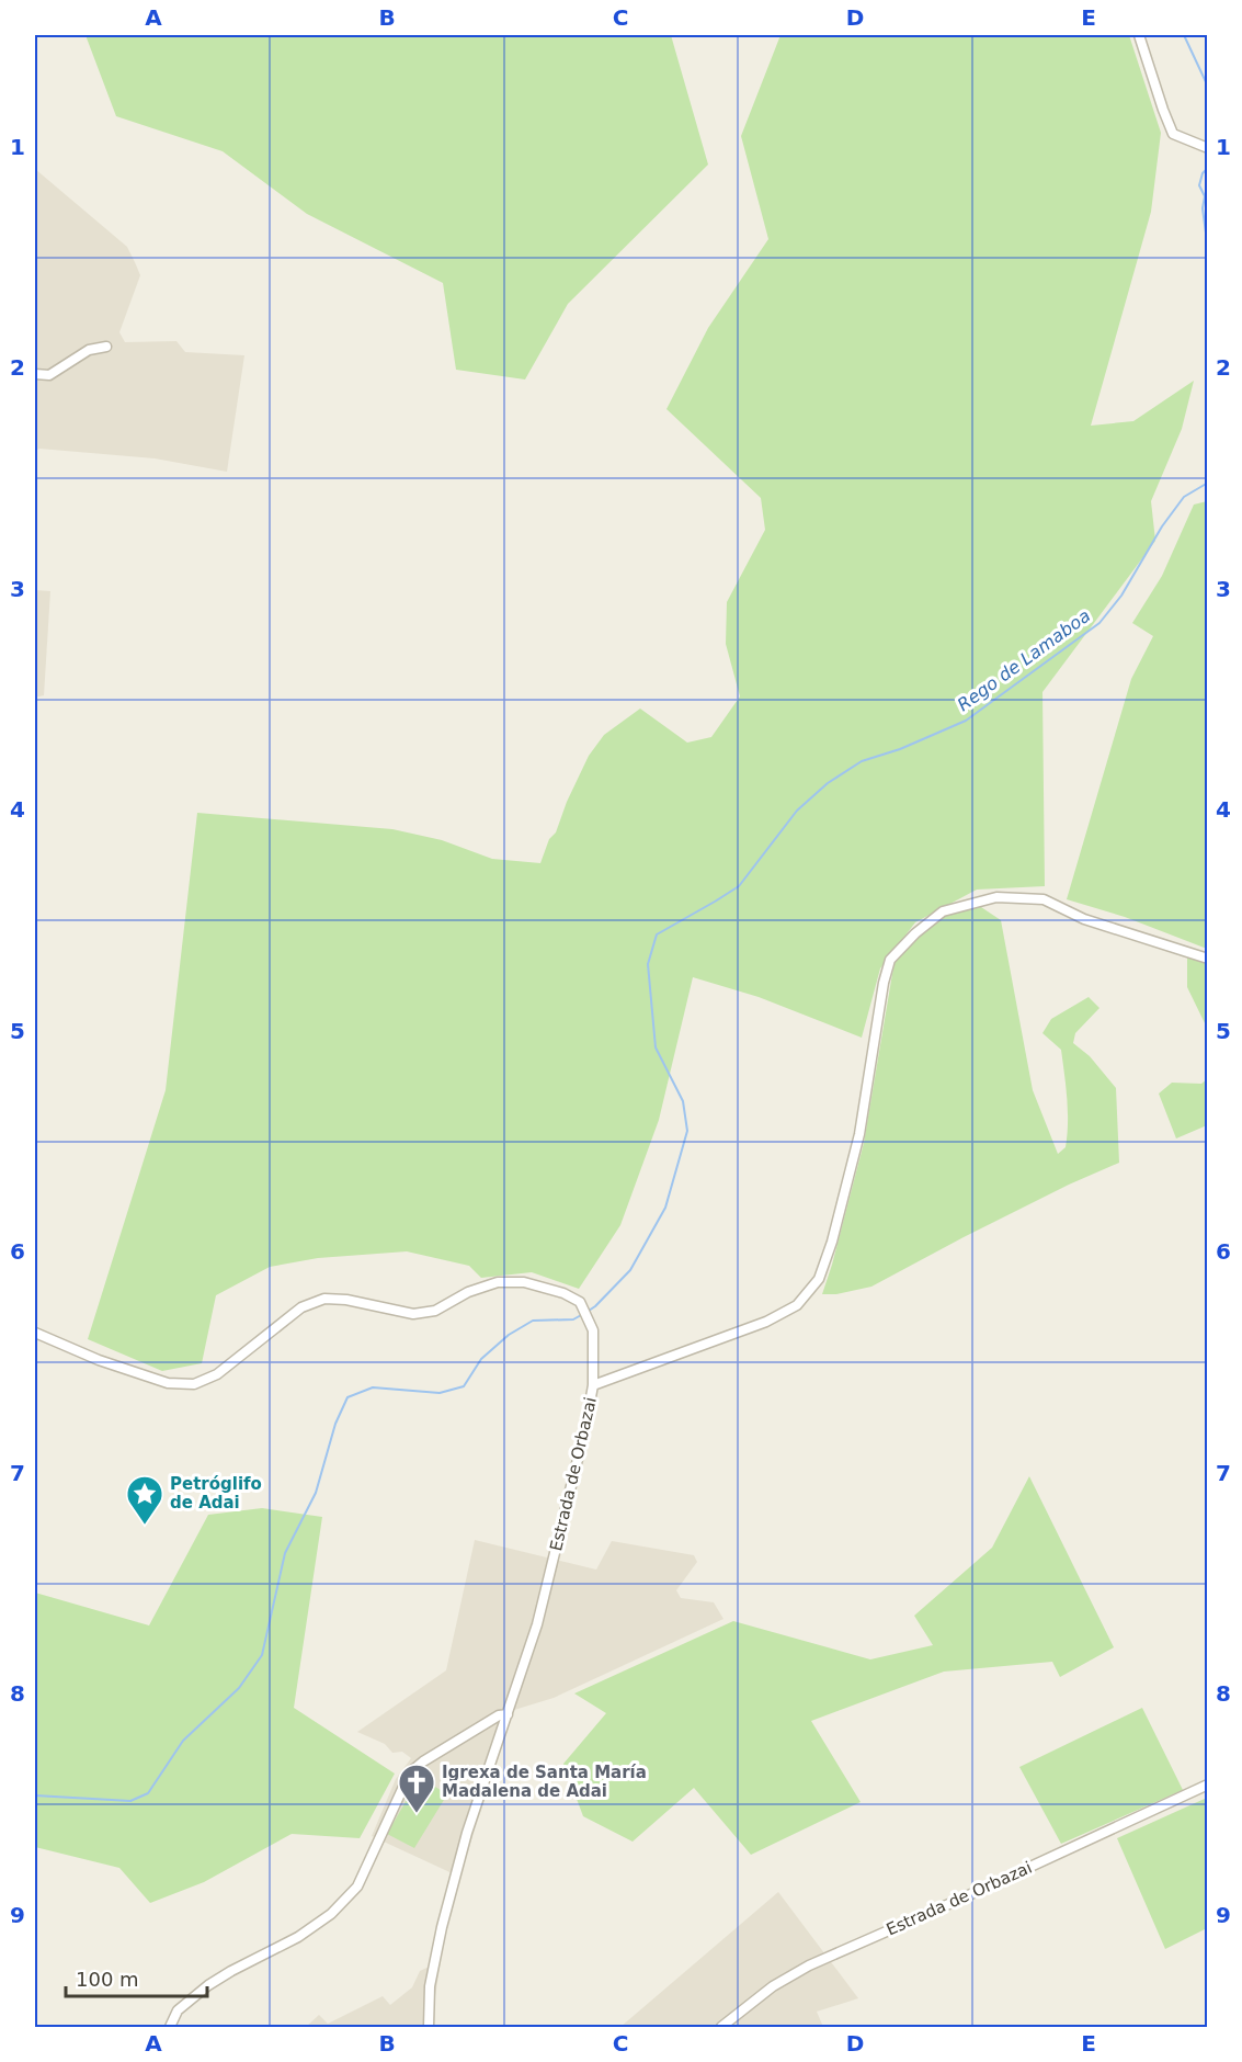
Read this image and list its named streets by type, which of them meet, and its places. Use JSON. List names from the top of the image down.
{
  "streets": {
    "street": ["Estrada de Orbazai"]
  },
  "water": ["Rego de Lamaboa"],
  "places": {
    "place": ["Petróglifo de Adai"],
    "church": ["Igrexa de Santa María Madalena de Adai"]
  },
  "scale_bar": "100 m",
  "grid": {
    "columns": [
      "A",
      "B",
      "C",
      "D",
      "E"
    ],
    "rows": [
      "1",
      "2",
      "3",
      "4",
      "5",
      "6",
      "7",
      "8",
      "9"
    ]
  }
}
